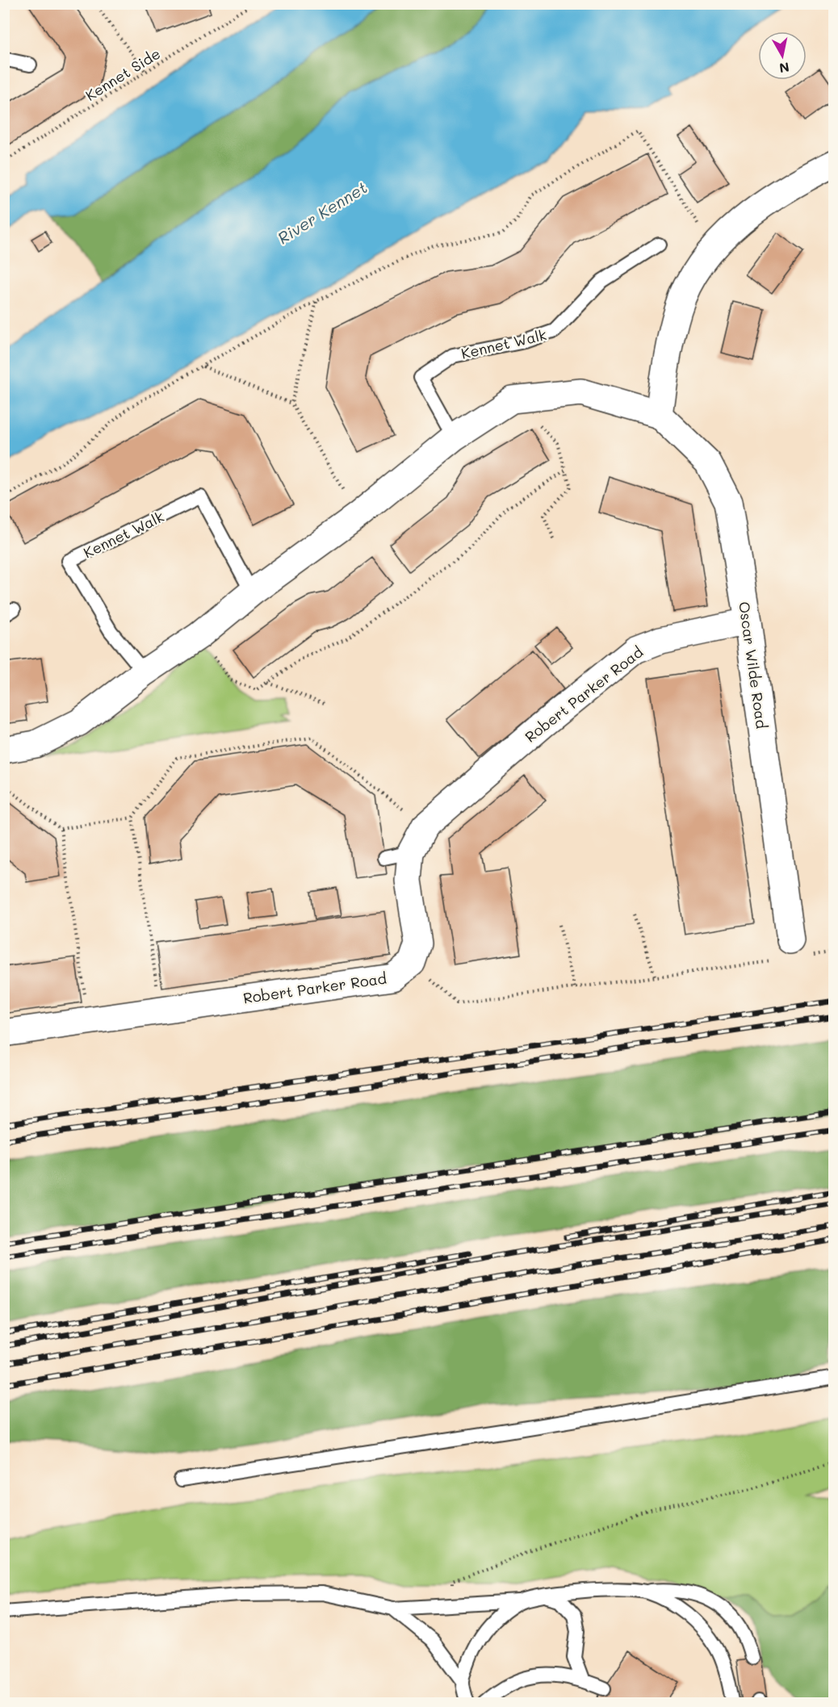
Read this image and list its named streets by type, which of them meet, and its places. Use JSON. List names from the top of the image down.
{
  "streets": {
    "street": ["Oscar Wilde Road", "Robert Parker Road"],
    "lane": ["Kennet Walk"],
    "path": ["Kennet Side"]
  },
  "crossings": [
    ["Oscar Wilde Road", "Robert Parker Road"]
  ],
  "water": ["River Kennet"],
  "north": "bottom"
}
